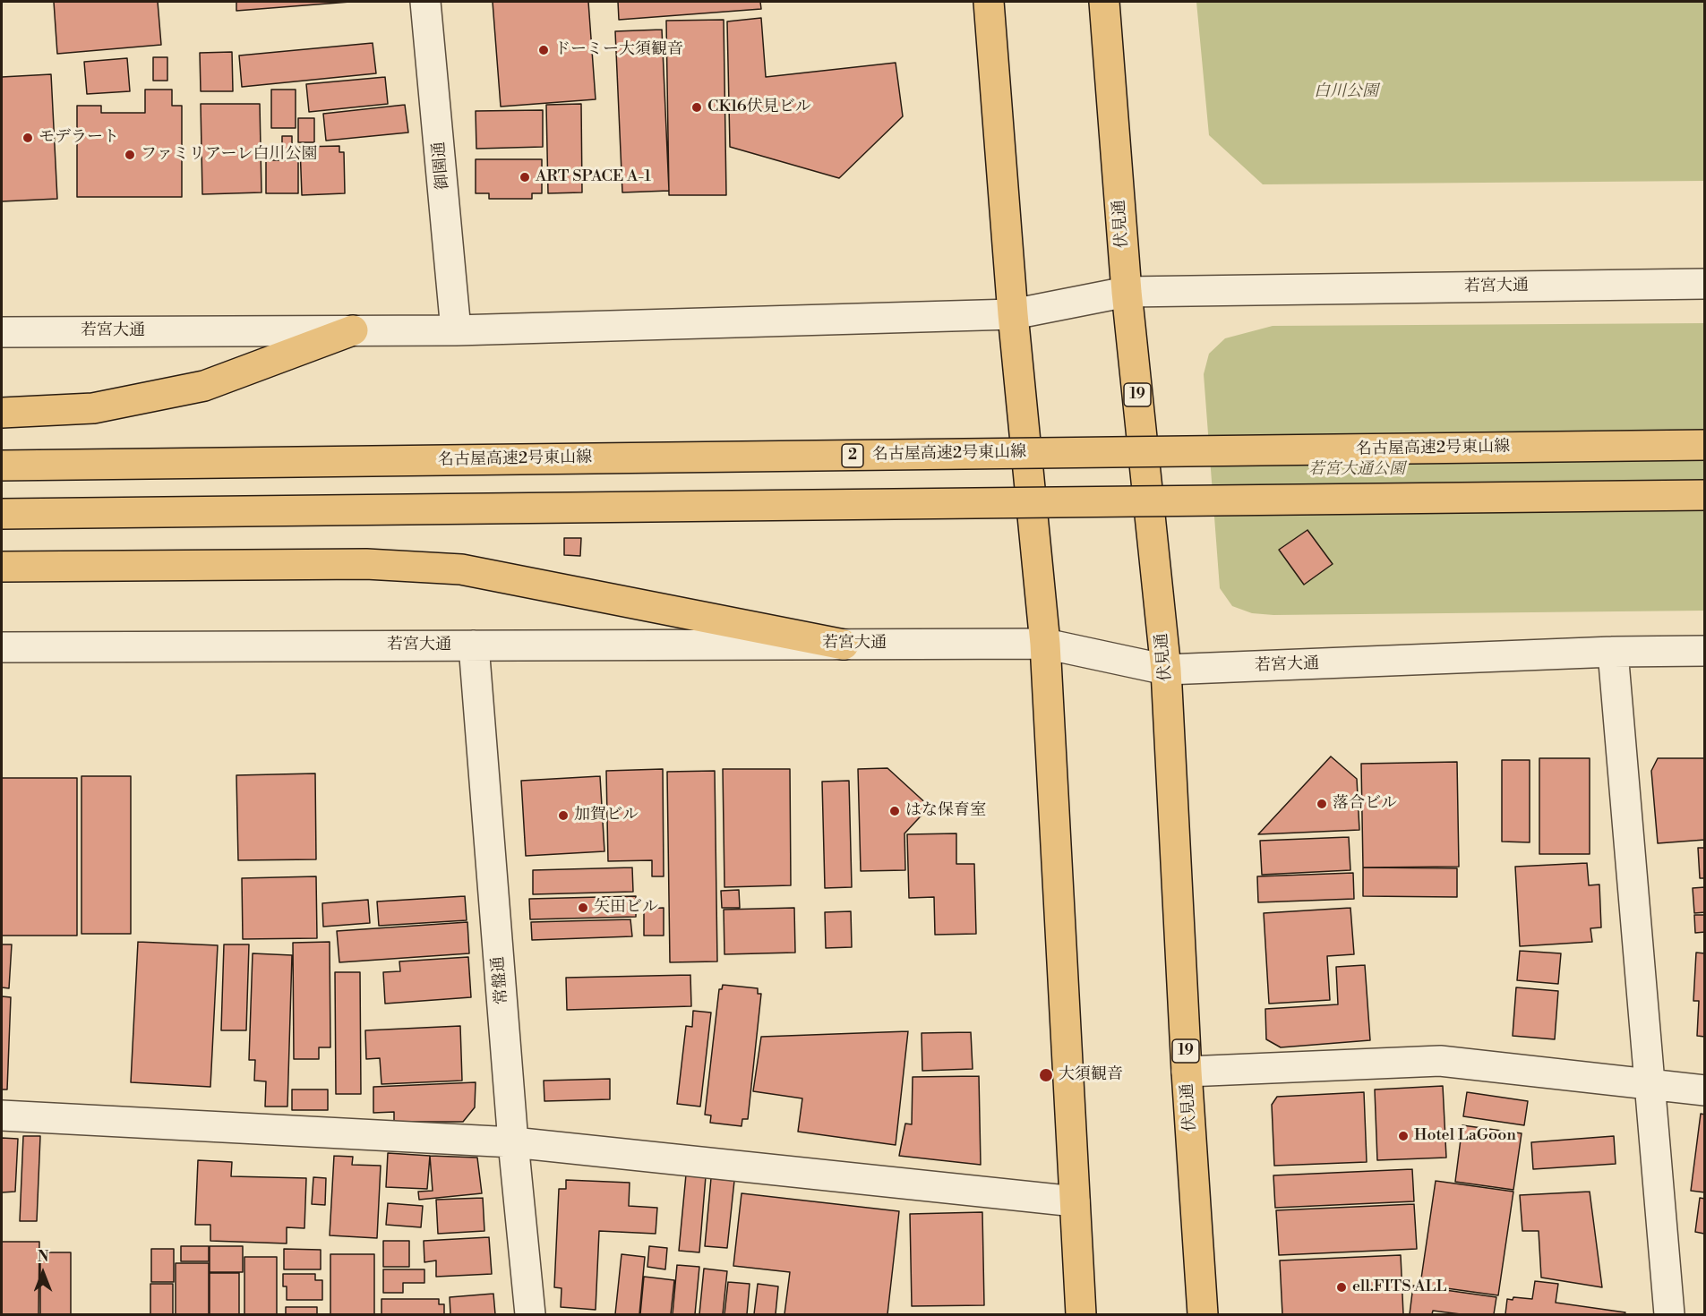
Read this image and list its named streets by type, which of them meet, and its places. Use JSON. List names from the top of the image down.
{
  "streets": {
    "highway": [
      "伏見通",
      "19",
      "名古屋高速2号東山線",
      "2"
    ],
    "street": ["御園通", "若宮大通", "常盤通"]
  },
  "crossings": [
    ["御園通", "若宮大通"],
    ["伏見通", "若宮大通"],
    ["若宮大通", "常盤通"]
  ],
  "parks": ["白川公園", "若宮大通公園"],
  "places": [
    "ドーミー大須観音",
    "CK16伏見ビル",
    "モデラート",
    "ファミリアーレ白川公園",
    "ART SPACE A-1",
    "落合ビル",
    "はな保育室",
    "加賀ビル",
    "矢田ビル",
    "大須観音",
    "Hotel LaGoon",
    "ell.FITS ALL"
  ],
  "north": "top"
}
